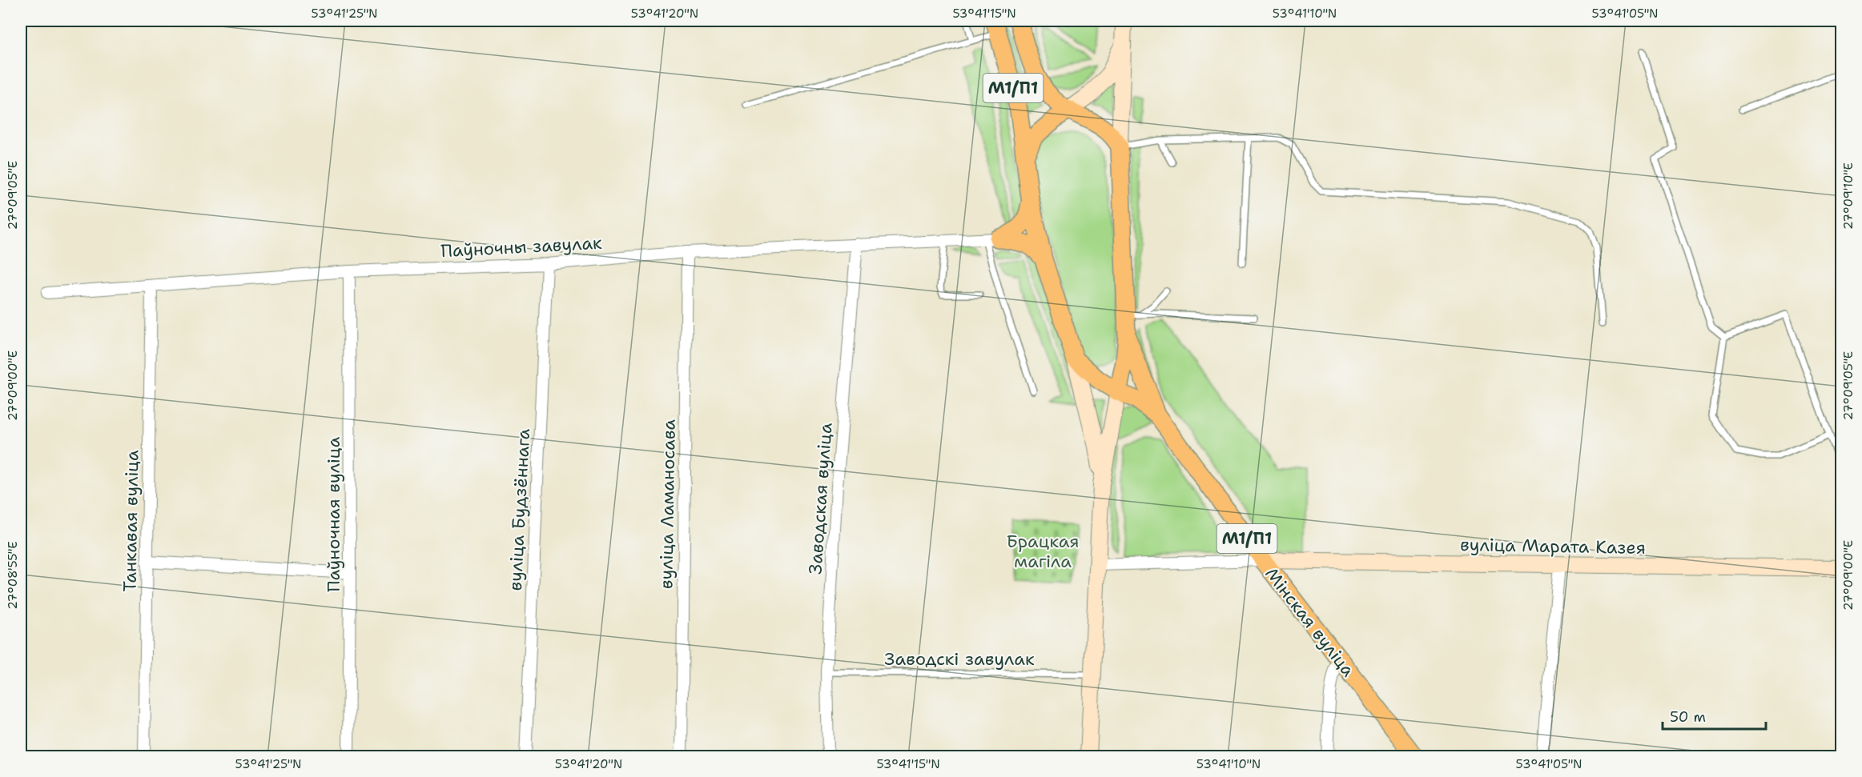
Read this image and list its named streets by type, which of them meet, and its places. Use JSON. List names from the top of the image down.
{
  "streets": {
    "main road": ["М1/П1", "вуліца Марата Казея", "Мінская вуліца"],
    "street": [
      "Паўночны завулак",
      "Заводская вуліца",
      "вуліца Ламаносава",
      "вуліца Будзённага",
      "Паўночная вуліца",
      "Танкавая вуліца"
    ],
    "lane": ["Заводскі завулак"]
  },
  "crossings": [
    ["М1/П1", "Мінская вуліца"],
    ["Паўночны завулак", "Заводская вуліца"],
    ["Паўночны завулак", "вуліца Ламаносава"],
    ["Паўночны завулак", "вуліца Будзённага"],
    ["Паўночны завулак", "Паўночная вуліца"],
    ["Паўночны завулак", "Танкавая вуліца"],
    ["Заводская вуліца", "Заводскі завулак"],
    ["вуліца Марата Казея", "Мінская вуліца"]
  ],
  "parks": ["Брацкая магіла"],
  "scale_bar": "50 m",
  "coordinates": [
    "53°41'25\"N",
    "53°41'20\"N",
    "53°41'15\"N",
    "53°41'10\"N",
    "53°41'05\"N",
    "27°09'05\"E",
    "27°09'10\"E",
    "27°09'00\"E",
    "27°08'55\"E"
  ]
}
